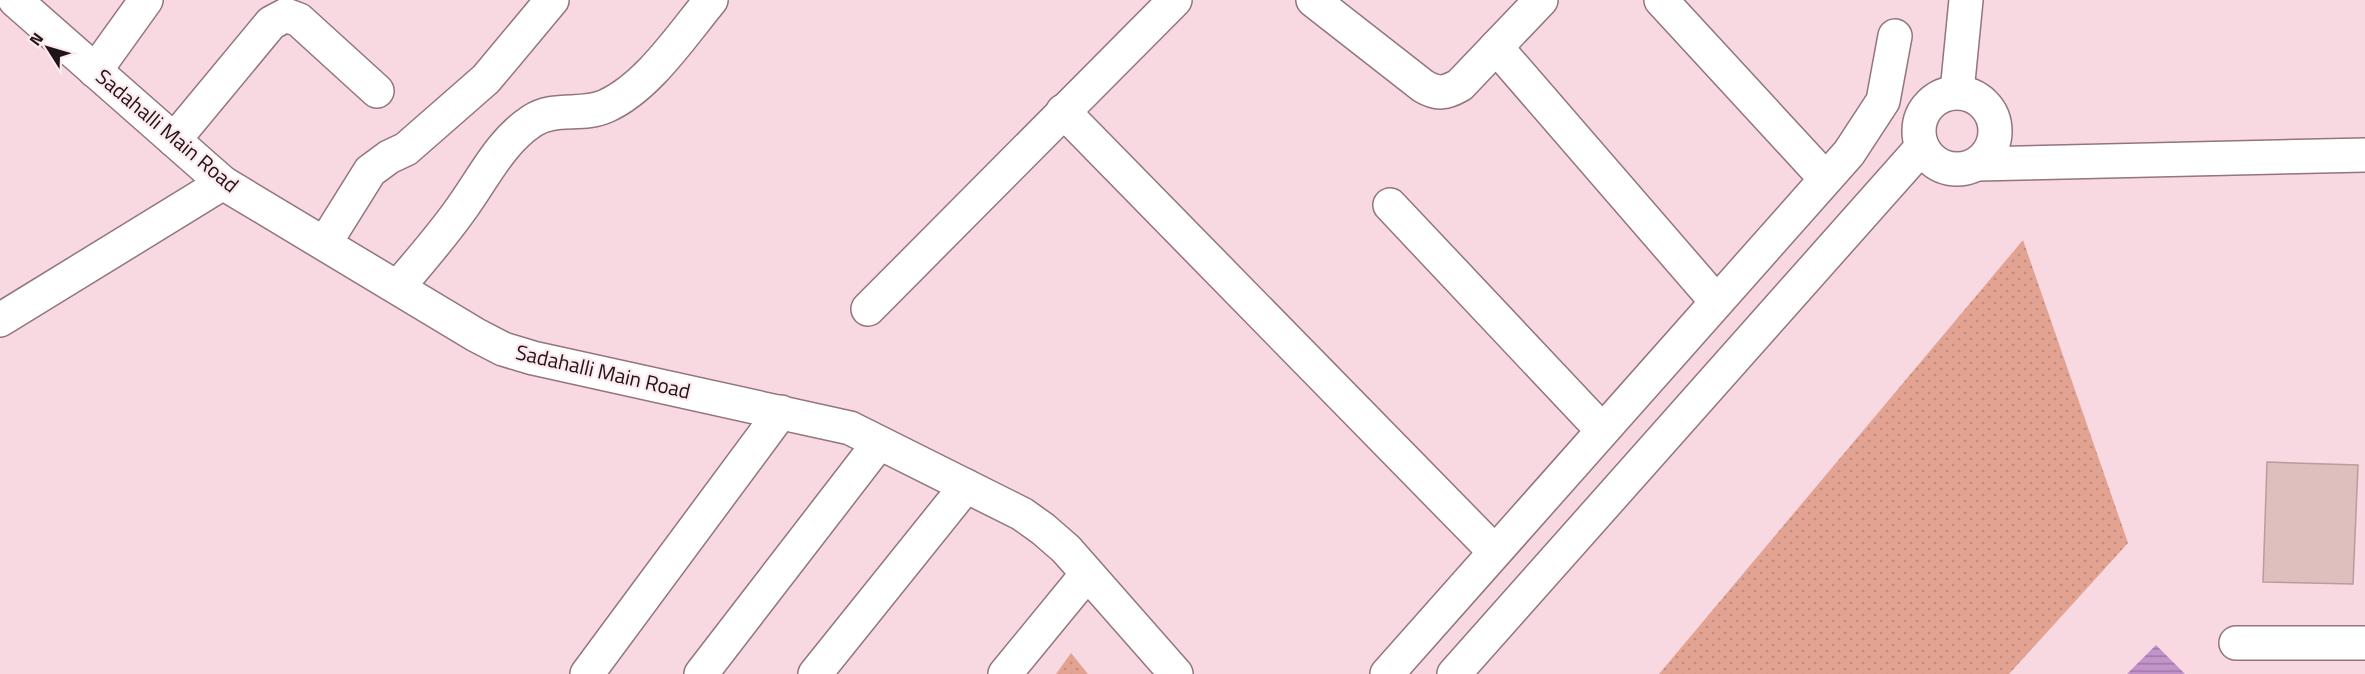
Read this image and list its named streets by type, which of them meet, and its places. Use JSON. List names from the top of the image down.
{
  "streets": {
    "street": ["Sadahalli Main Road"]
  },
  "north": "top left"
}
